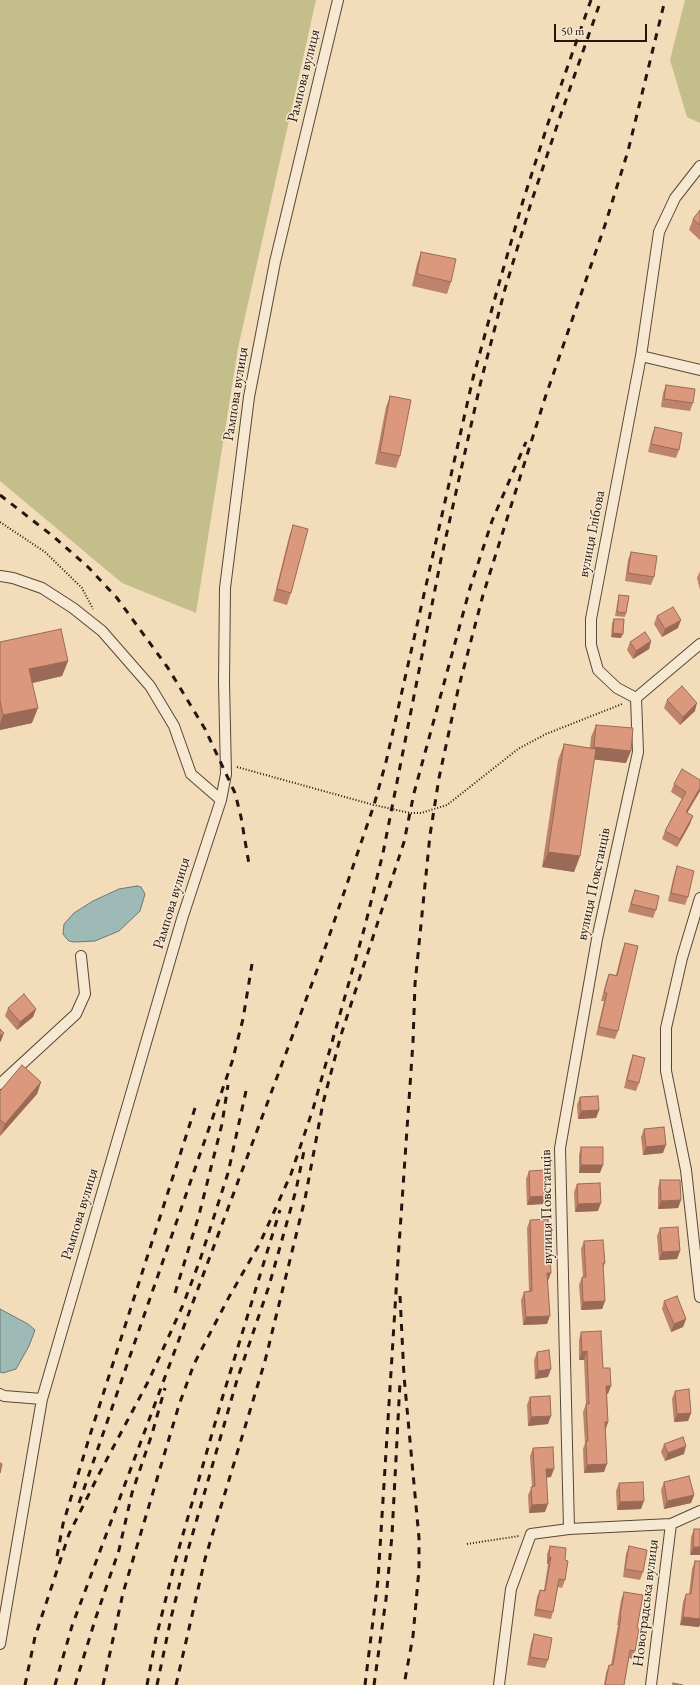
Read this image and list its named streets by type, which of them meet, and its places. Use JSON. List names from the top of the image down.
{
  "streets": {
    "street": [
      "Рампова вулиця",
      "вулиця Глібова",
      "вулиця Повстанців",
      "Новоградська вулиця"
    ]
  },
  "crossings": [
    ["вулиця Глібова", "вулиця Повстанців"]
  ],
  "scale_bar": "50 m"
}
